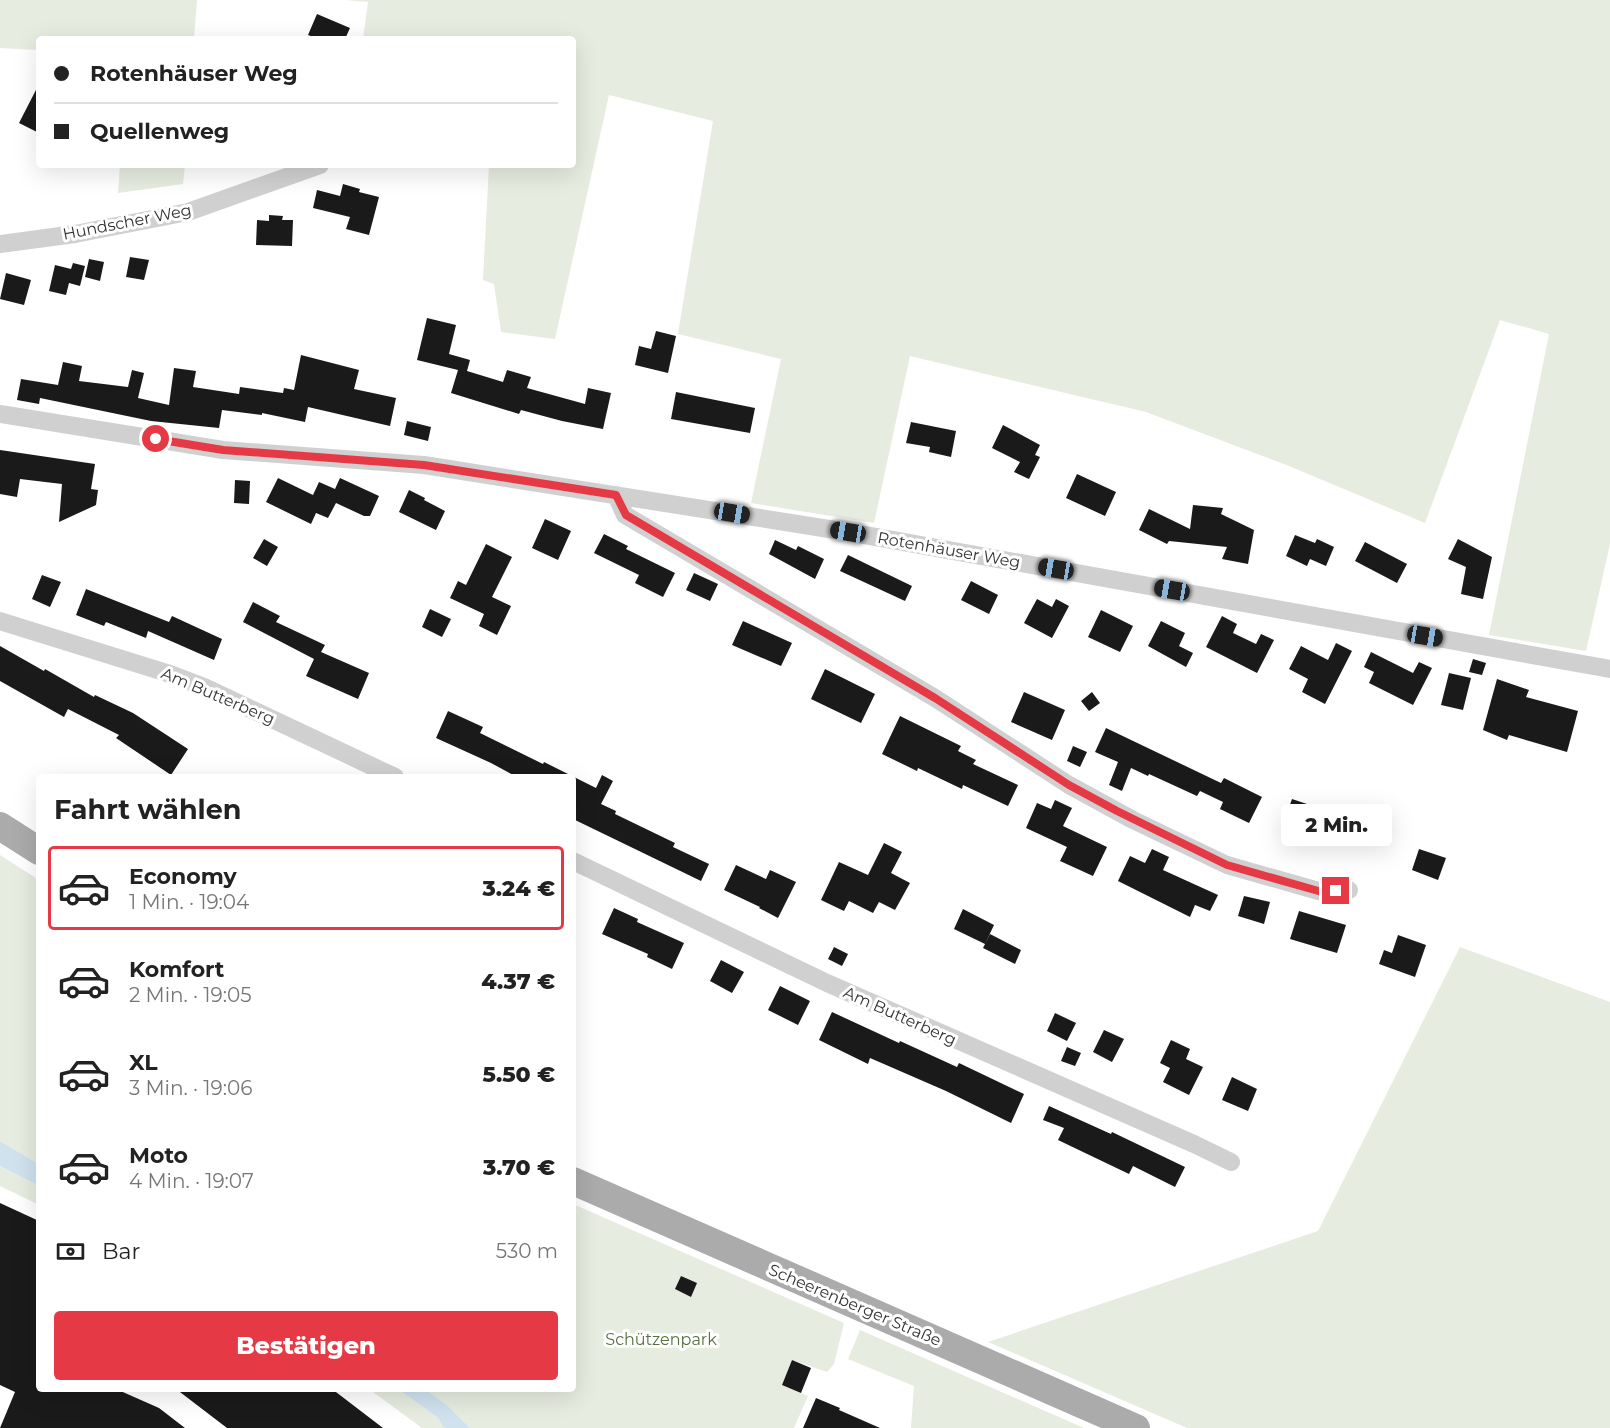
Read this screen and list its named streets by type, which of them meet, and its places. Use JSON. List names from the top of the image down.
{
  "streets": {
    "main road": ["Scheerenberger Straße"],
    "street": ["Hundscher Weg", "Rotenhäuser Weg", "Am Butterberg"]
  },
  "parks": ["Schützenpark"],
  "page": {
    "banner": ["Rotenhäuser Weg", "Quellenweg"],
    "heading": "Fahrt wählen",
    "bubble": "2 Min.",
    "list": [
      {
        "name": "Economy",
        "note": "1 Min. · 19:04",
        "value": "3.24 €"
      },
      {
        "name": "Komfort",
        "note": "2 Min. · 19:05",
        "value": "4.37 €"
      },
      {
        "name": "XL",
        "note": "3 Min. · 19:06",
        "value": "5.50 €"
      },
      {
        "name": "Moto",
        "note": "4 Min. · 19:07",
        "value": "3.70 €"
      }
    ],
    "pay": ["Bar", "530 m"],
    "buttons": "Bestätigen"
  }
}
